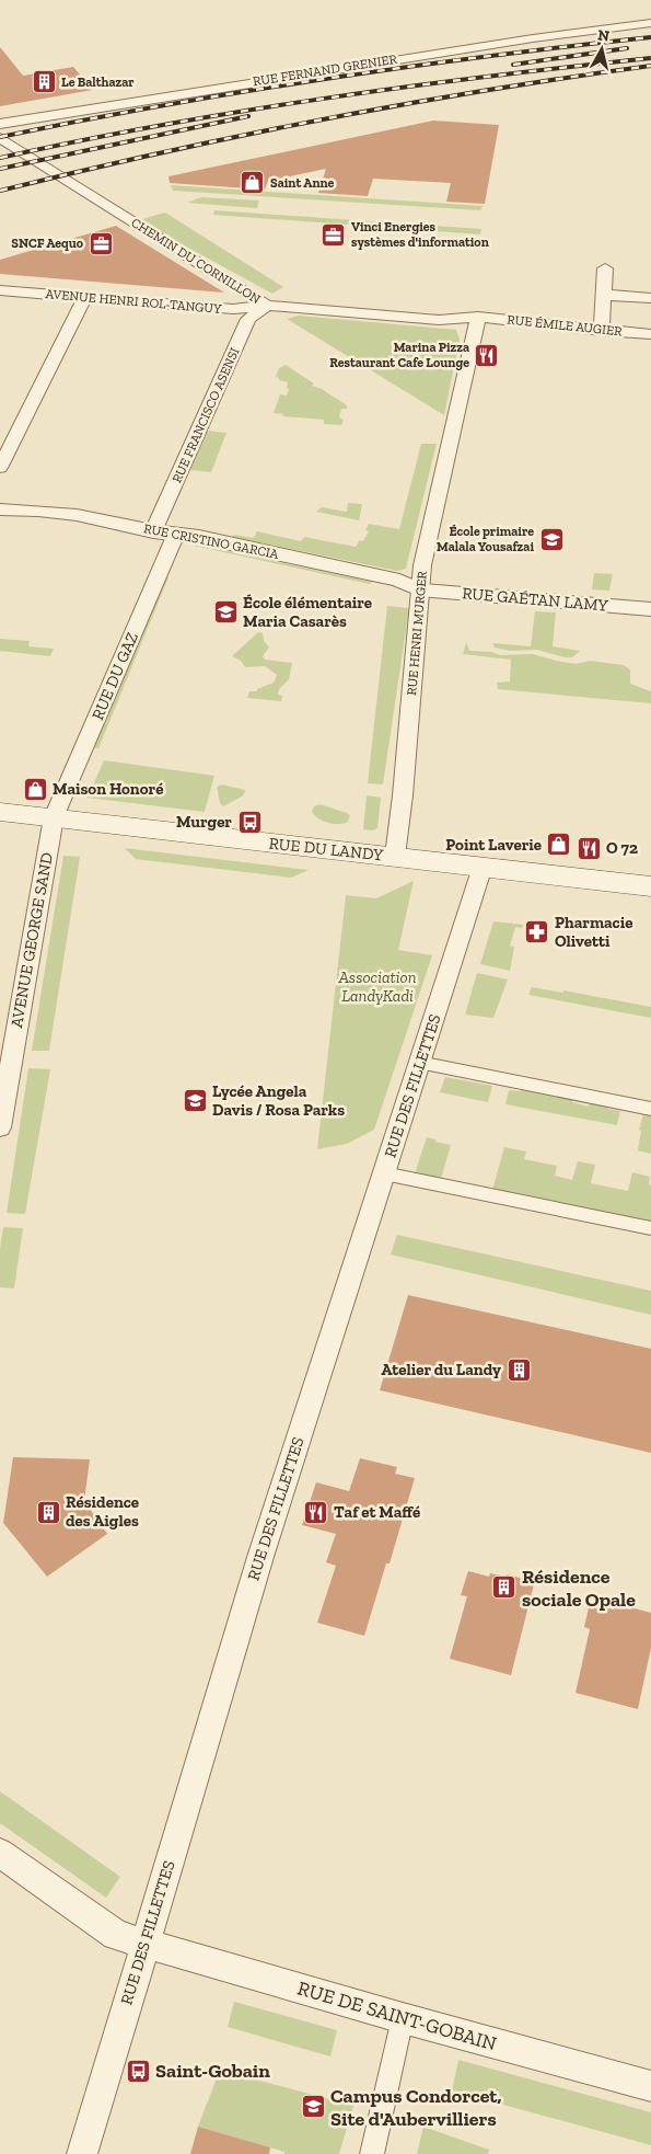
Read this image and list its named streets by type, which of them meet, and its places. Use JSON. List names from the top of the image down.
{
  "streets": {
    "main road": ["RUE DU LANDY"],
    "street": [
      "RUE FERNAND GRENIER",
      "CHEMIN DU CORNILLON",
      "AVENUE HENRI ROL-TANGUY",
      "RUE ÉMILE AUGIER",
      "RUE FRANCISCO ASENSI",
      "RUE CRISTINO GARCIA",
      "RUE GAÉTAN LAMY",
      "RUE HENRI MURGER",
      "RUE DU GAZ",
      "AVENUE GEORGE SAND",
      "RUE DES FILLETTES",
      "RUE DE SAINT-GOBAIN"
    ]
  },
  "crossings": [
    ["CHEMIN DU CORNILLON", "AVENUE HENRI ROL-TANGUY"],
    ["CHEMIN DU CORNILLON", "RUE ÉMILE AUGIER"],
    ["CHEMIN DU CORNILLON", "RUE FRANCISCO ASENSI"],
    ["CHEMIN DU CORNILLON", "RUE HENRI MURGER"],
    ["AVENUE HENRI ROL-TANGUY", "RUE FRANCISCO ASENSI"],
    ["RUE ÉMILE AUGIER", "RUE HENRI MURGER"],
    ["RUE FRANCISCO ASENSI", "RUE CRISTINO GARCIA"],
    ["RUE CRISTINO GARCIA", "RUE GAÉTAN LAMY"],
    ["RUE CRISTINO GARCIA", "RUE HENRI MURGER"],
    ["RUE CRISTINO GARCIA", "RUE DU GAZ"],
    ["RUE GAÉTAN LAMY", "RUE HENRI MURGER"],
    ["RUE HENRI MURGER", "RUE DU LANDY"],
    ["RUE DU GAZ", "RUE DU LANDY"],
    ["RUE DU GAZ", "AVENUE GEORGE SAND"],
    ["RUE DU LANDY", "AVENUE GEORGE SAND"],
    ["RUE DU LANDY", "RUE DES FILLETTES"],
    ["RUE DES FILLETTES", "RUE DE SAINT-GOBAIN"]
  ],
  "parks": ["Association LandyKadi"],
  "places": {
    "building": [
      "Le Balthazar",
      "Atelier du Landy",
      "Résidence des Aigles",
      "Résidence sociale Opale"
    ],
    "shop": ["Saint Anne", "Maison Honoré", "Point Laverie"],
    "office": ["Vinci Energies systèmes d'information", "SNCF Aequo"],
    "restaurant": ["Marina Pizza Restaurant Cafe Lounge", "O 72", "Taf et Maffé"],
    "school or university": [
      "École primaire Malala Yousafzai",
      "École élémentaire Maria Casarès",
      "Lycée Angela Davis / Rosa Parks",
      "Campus Condorcet, Site d'Aubervilliers"
    ],
    "bus stop": ["Murger", "Saint-Gobain"],
    "pharmacy": ["Pharmacie Olivetti"]
  },
  "north": "top"
}
